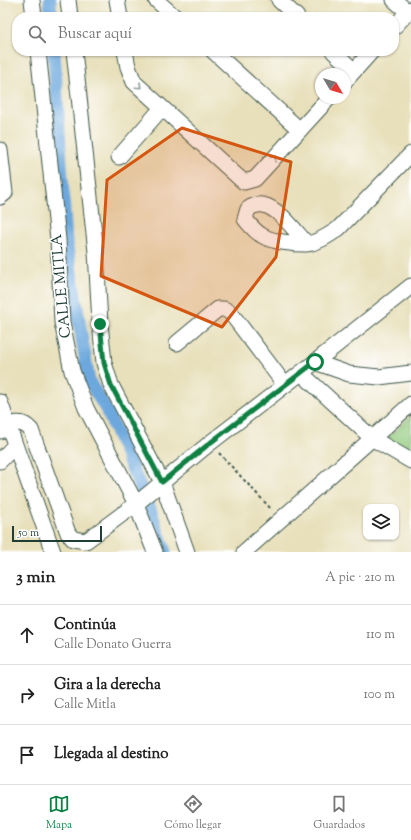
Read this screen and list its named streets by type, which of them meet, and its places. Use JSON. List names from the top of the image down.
{
  "streets": {
    "street": ["CALLE MITLA"]
  },
  "scale_bar": "50 m",
  "north": "bottom right",
  "page": {
    "search": "Buscar aquí",
    "scale": "50 m",
    "heading": ["3 min", "A pie · 210 m"],
    "list": [
      ["Continúa", "Calle Donato Guerra", "110 m"],
      ["Gira a la derecha", "Calle Mitla", "100 m"],
      "Llegada al destino"
    ],
    "nav": ["Mapa", "Cómo llegar", "Guardados"]
  }
}
